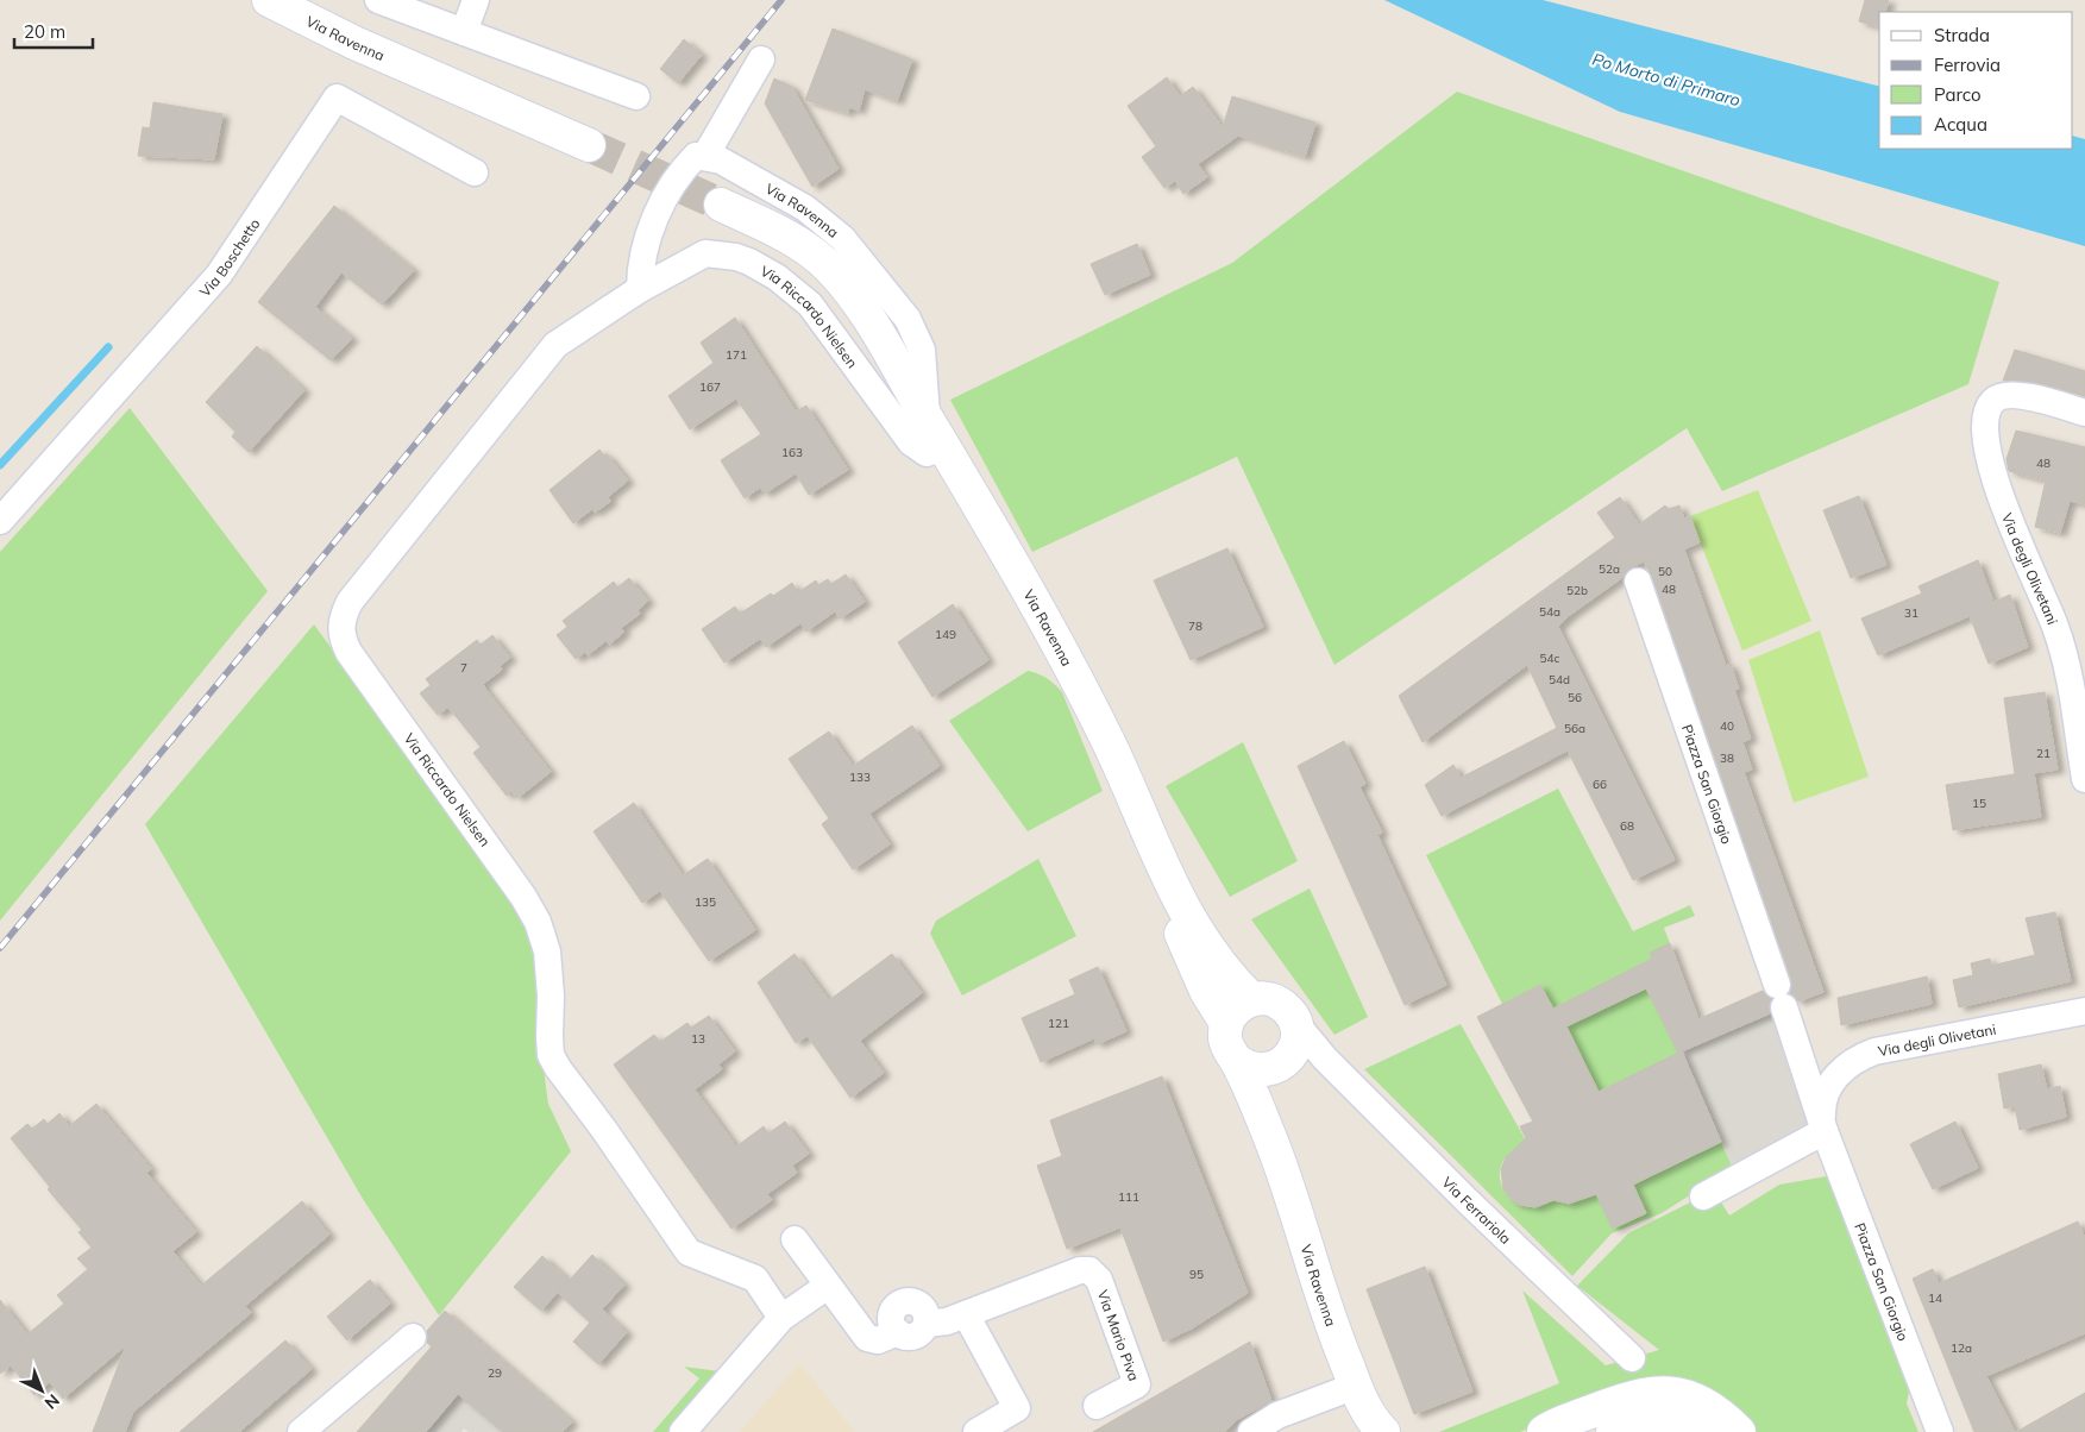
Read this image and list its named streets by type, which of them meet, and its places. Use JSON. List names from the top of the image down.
{
  "streets": {
    "main road": ["Via Ravenna"],
    "street": [
      "Via Boschetto",
      "Via Riccardo Nielsen",
      "Via degli Olivetani",
      "Piazza San Giorgio",
      "Via Ferrariola",
      "Via Mario Piva"
    ]
  },
  "crossings": [
    ["Via Ravenna", "Via Riccardo Nielsen"],
    ["Via Ravenna", "Via Ferrariola"],
    ["Via degli Olivetani", "Piazza San Giorgio"]
  ],
  "water": ["Po Morto di Primaro"],
  "house_numbers": [
    "171",
    "167",
    "163",
    "48",
    "52a",
    "50",
    "48",
    "52b",
    "54a",
    "31",
    "78",
    "149",
    "54c",
    "7",
    "54d",
    "56",
    "40",
    "56a",
    "21",
    "38",
    "133",
    "66",
    "15",
    "68",
    "135",
    "121",
    "13",
    "111",
    "95",
    "14",
    "12a",
    "29"
  ],
  "legend": [
    "Strada",
    "Ferrovia",
    "Parco",
    "Acqua"
  ],
  "scale_bar": "20 m",
  "north": "bottom right"
}
